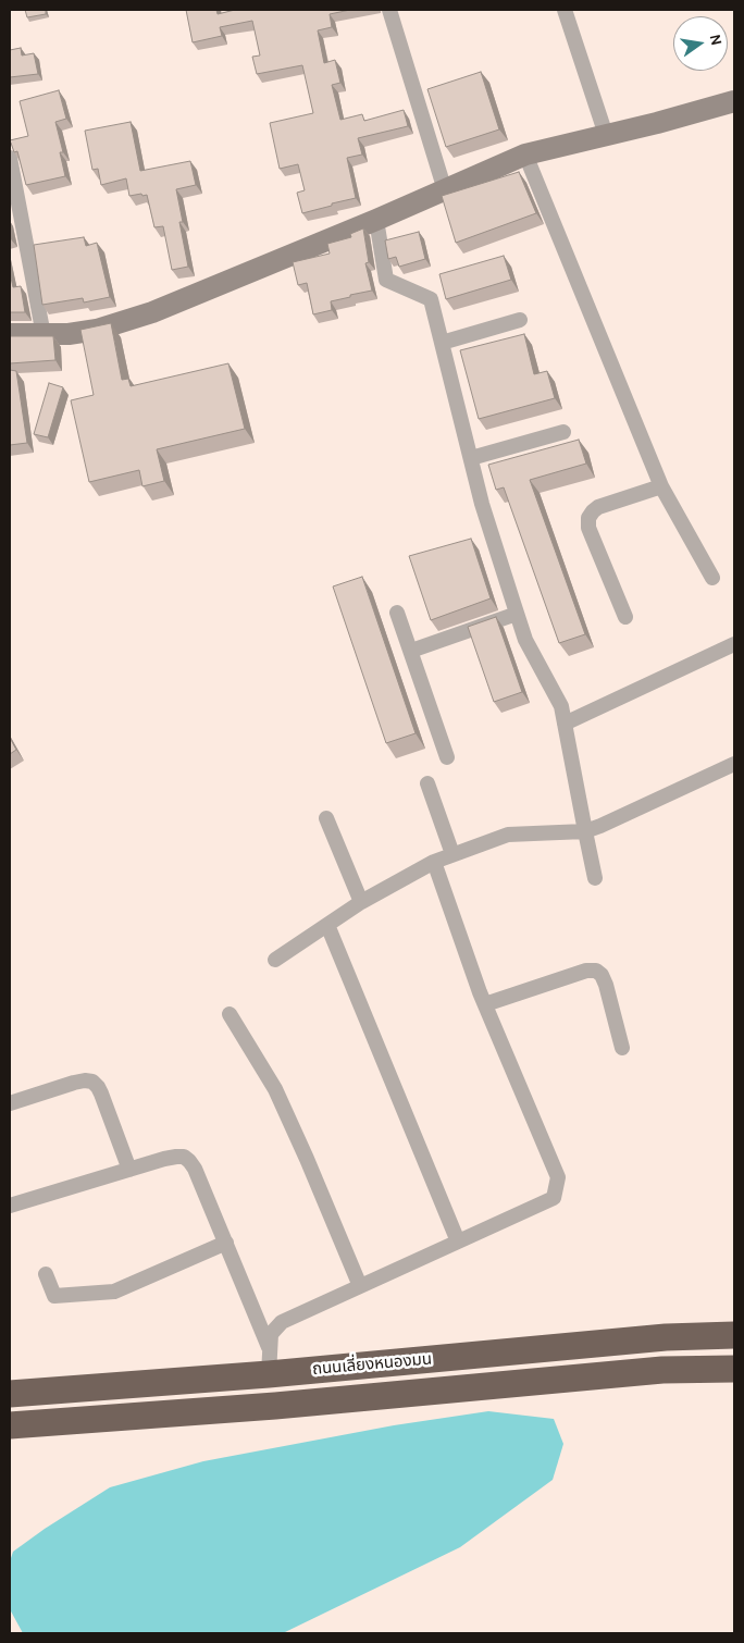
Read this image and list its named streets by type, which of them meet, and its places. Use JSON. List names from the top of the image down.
{
  "streets": {
    "highway": ["ถนนเลี่ยงหนองมน"]
  },
  "north": "right"
}
